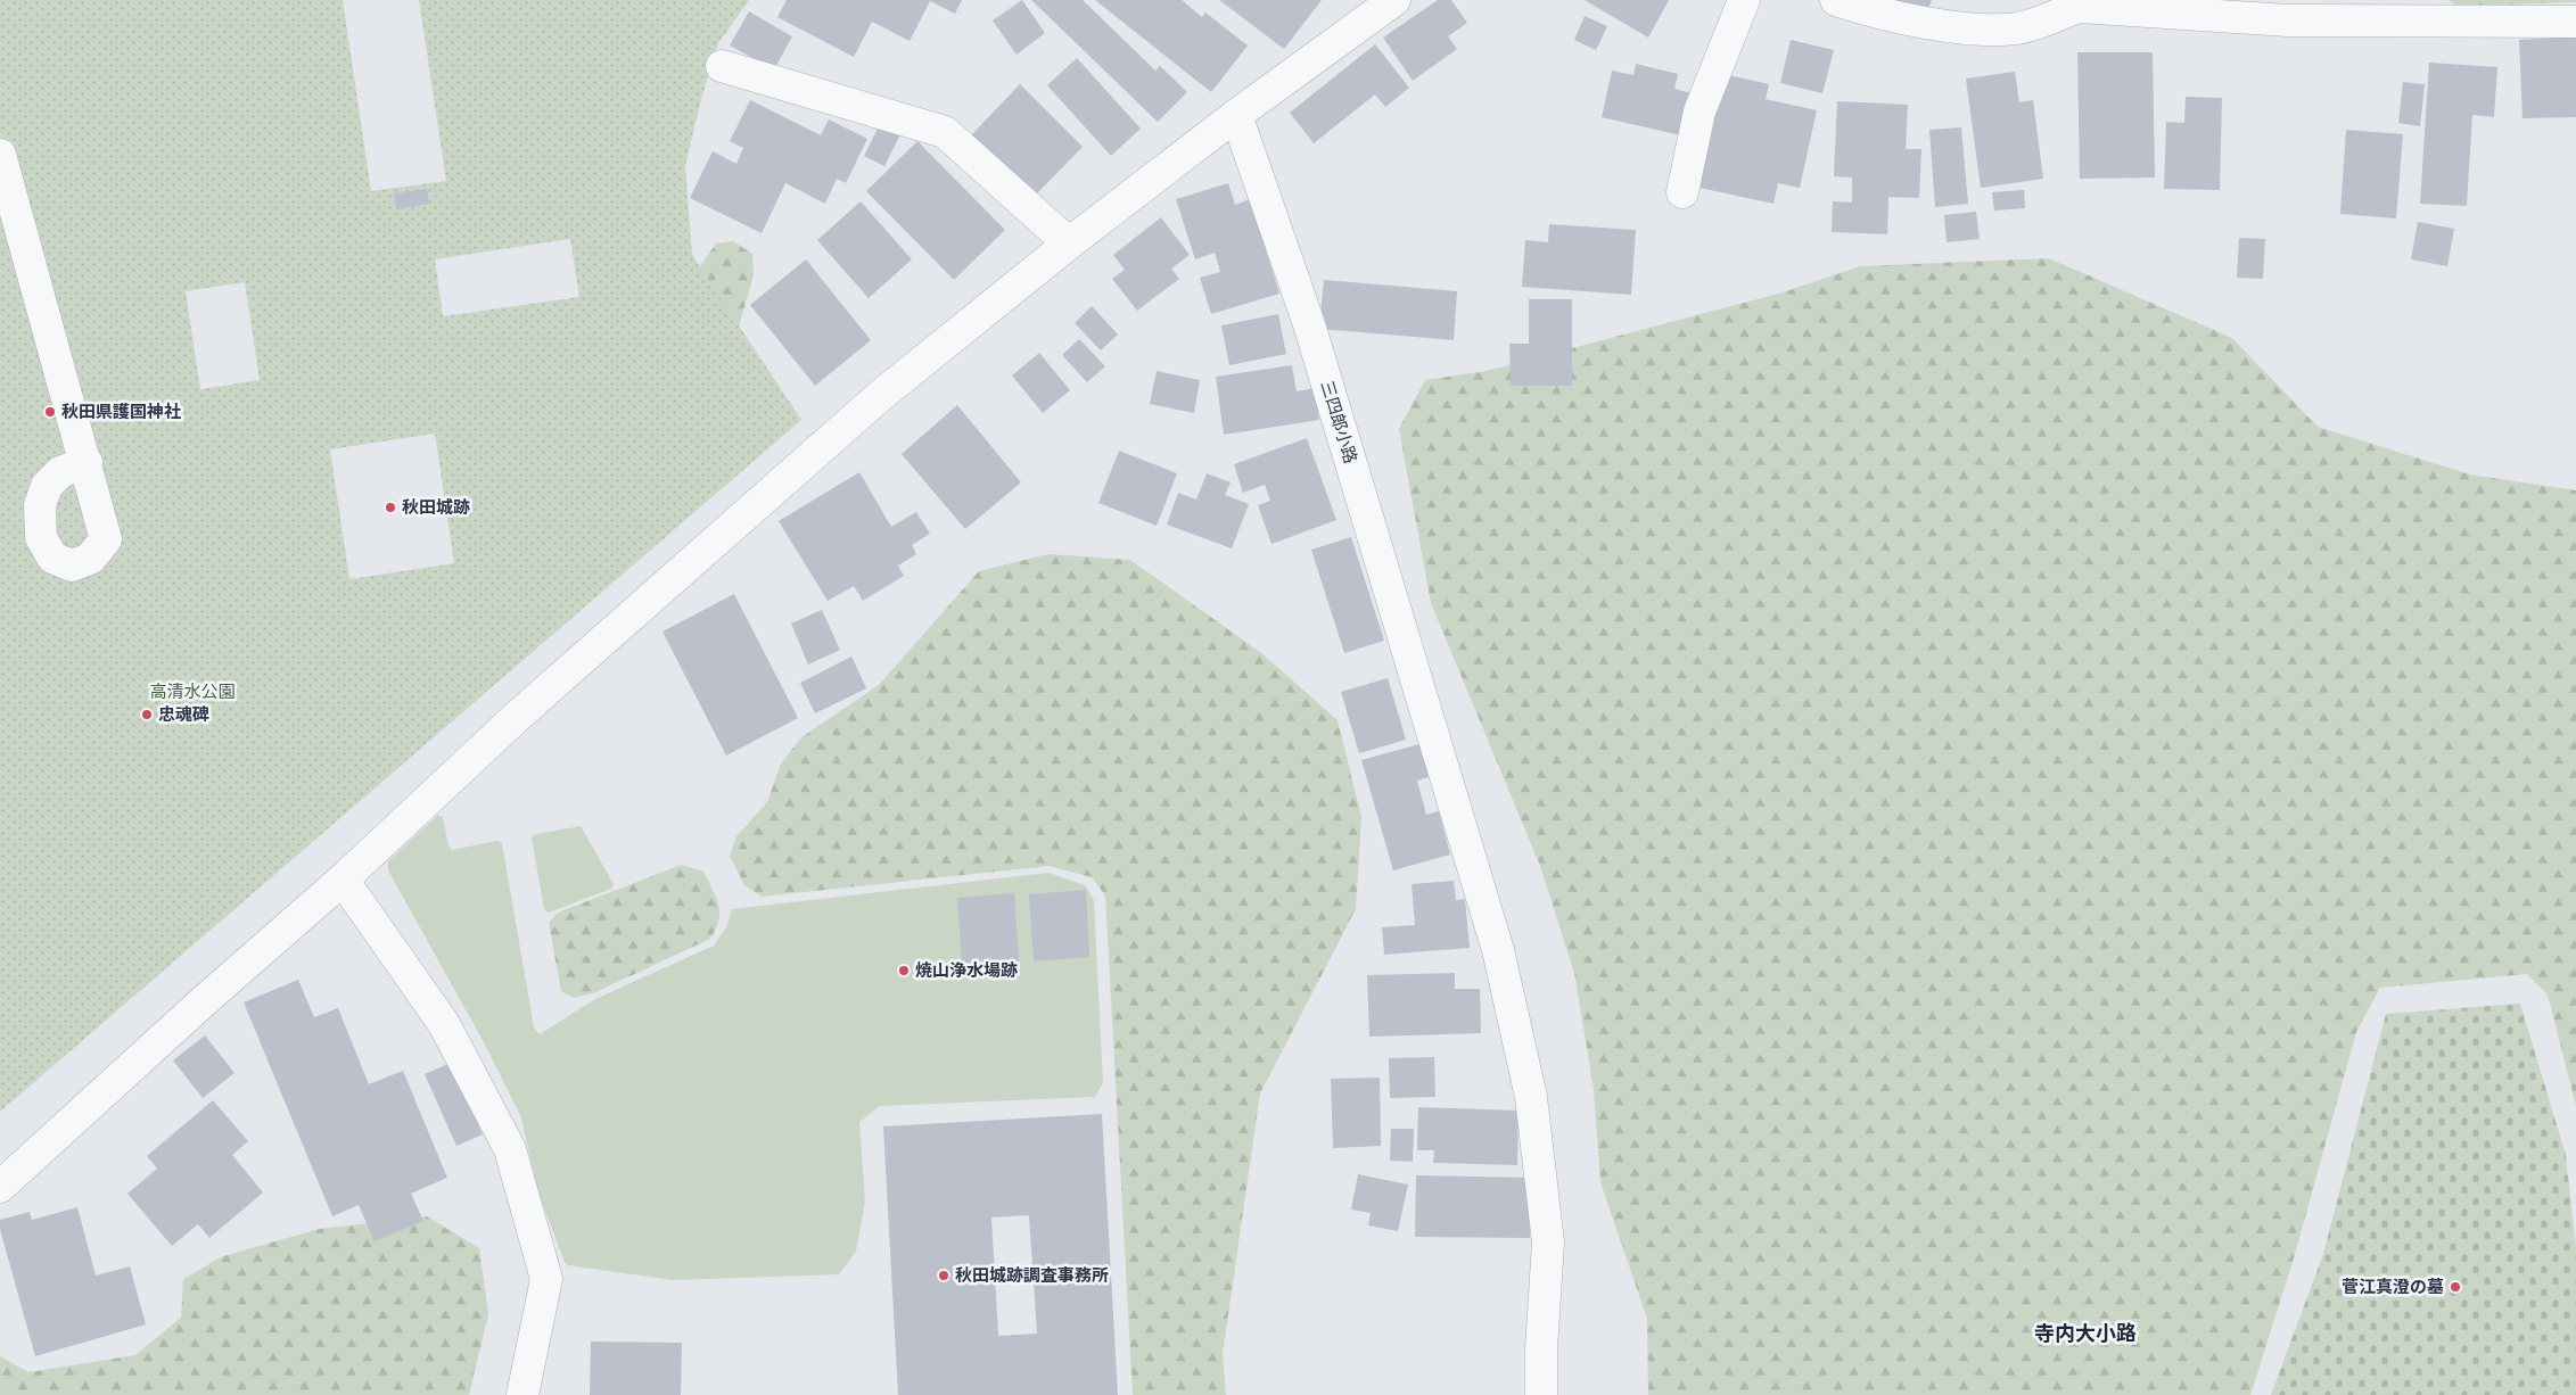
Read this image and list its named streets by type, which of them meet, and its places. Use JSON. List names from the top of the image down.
{
  "streets": {
    "street": ["三四郎小路"]
  },
  "districts": ["寺内大小路"],
  "parks": ["高清水公園"],
  "places": [
    "秋田県護国神社",
    "秋田城跡",
    "忠魂碑",
    "焼山浄水場跡",
    "秋田城跡調査事務所",
    "菅江真澄の墓"
  ]
}
